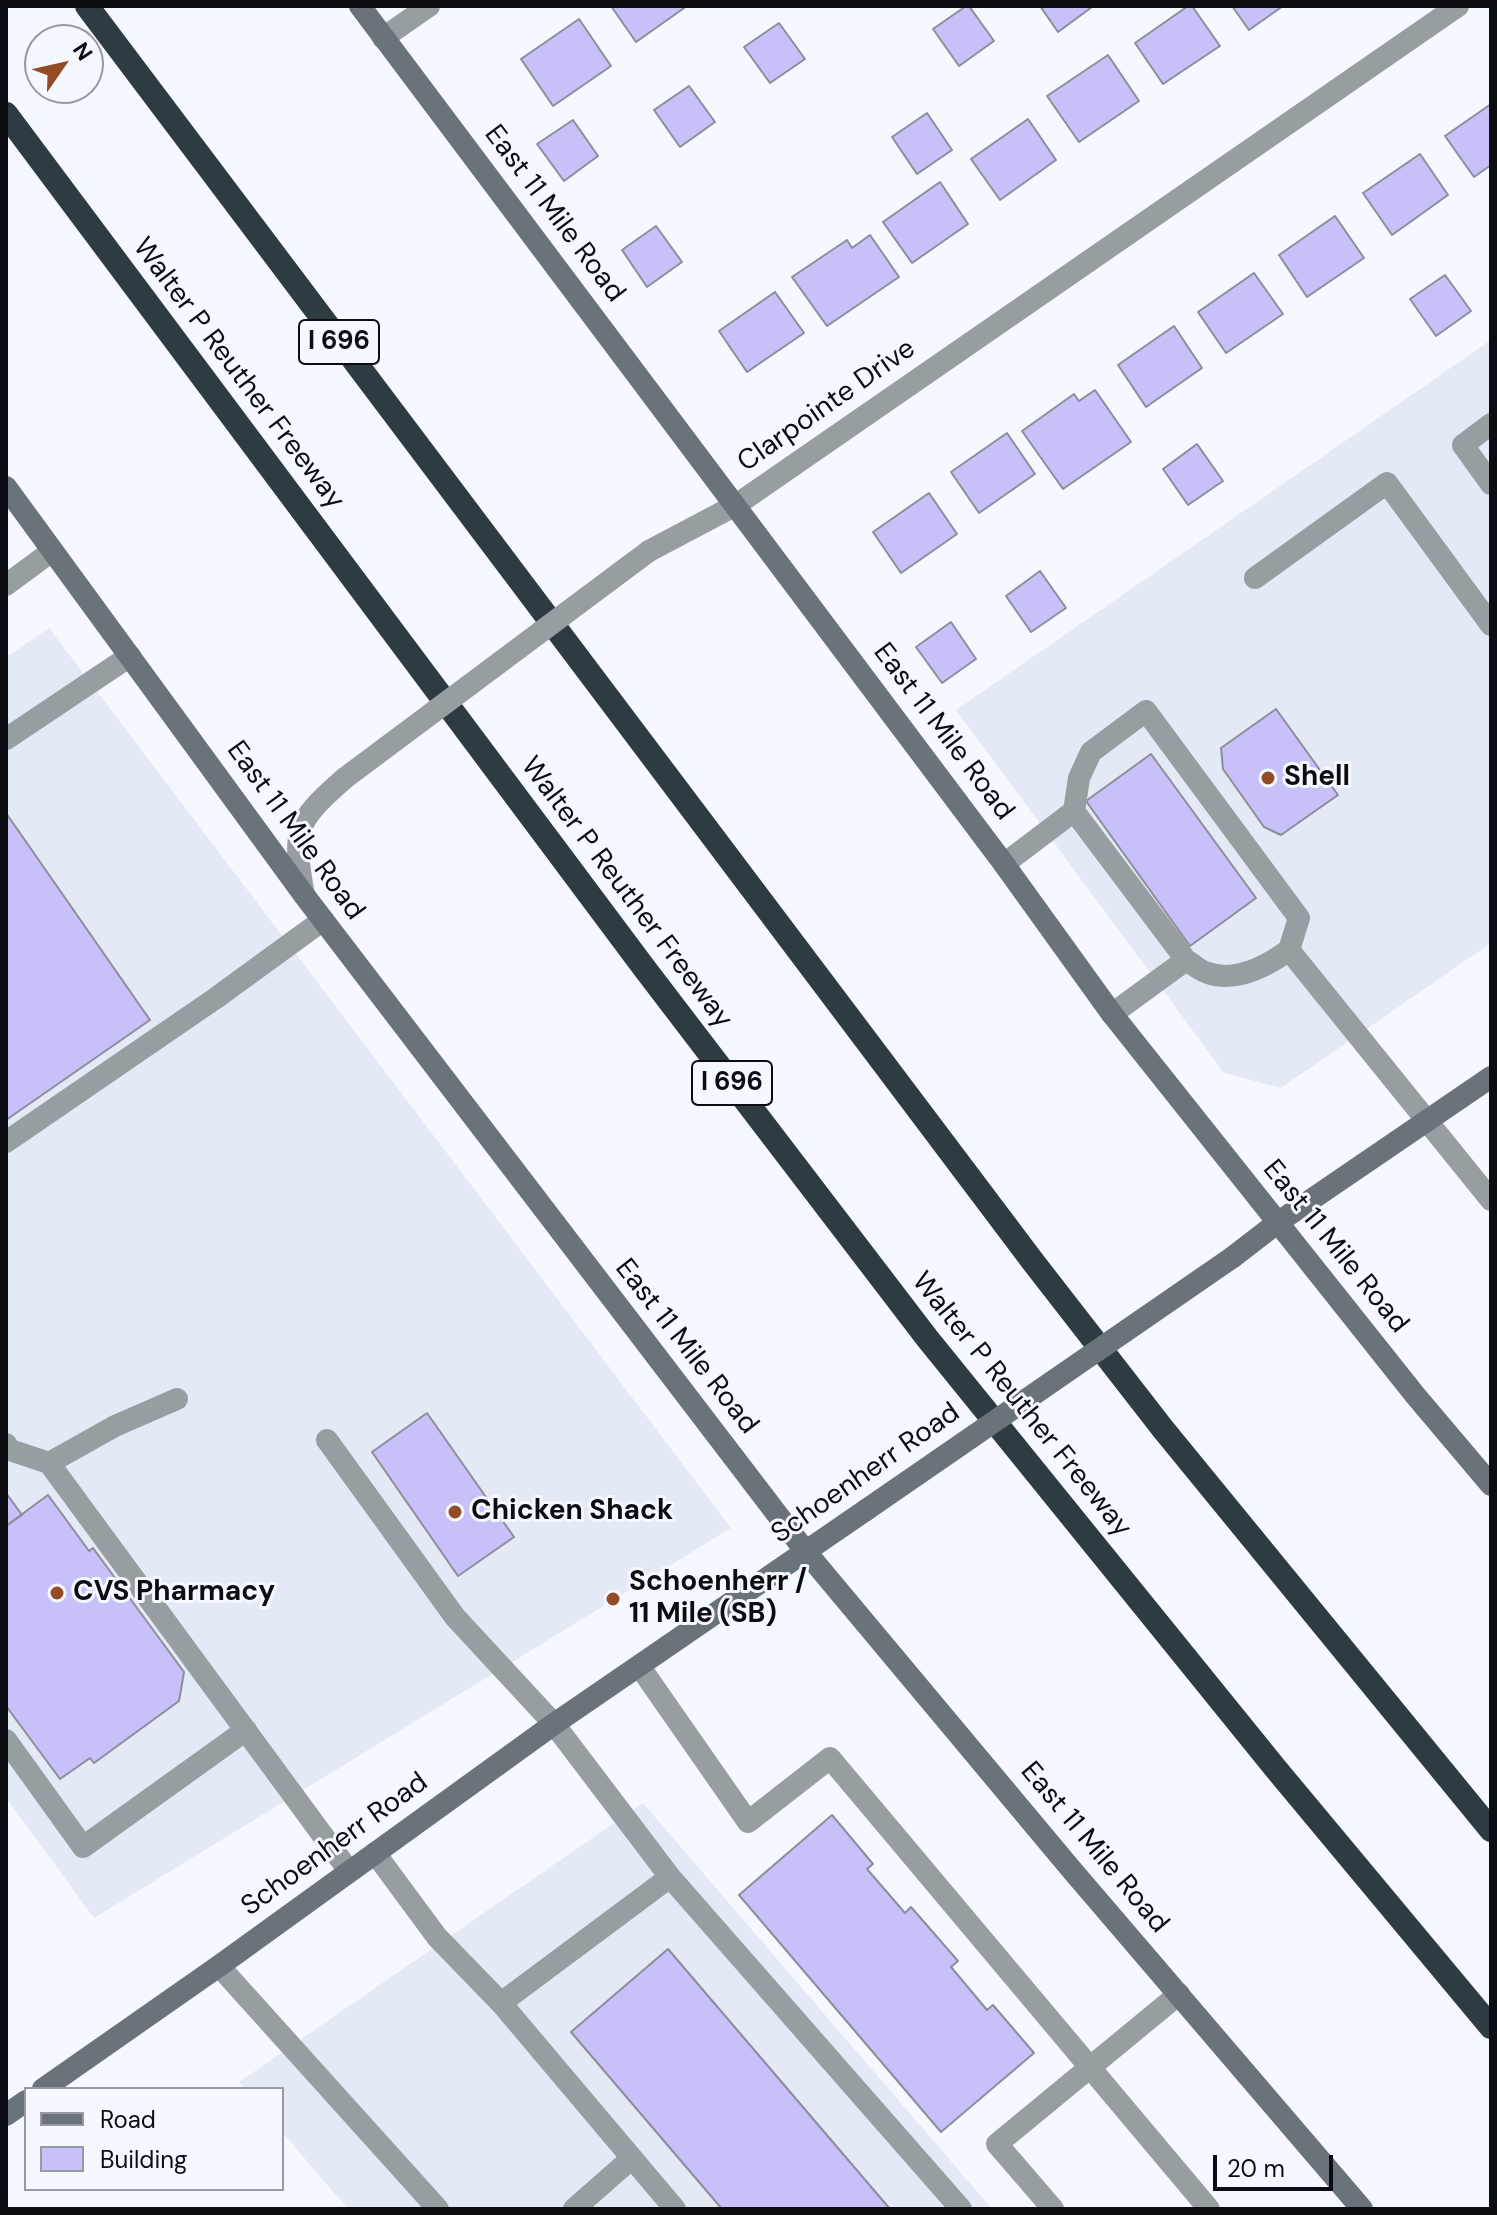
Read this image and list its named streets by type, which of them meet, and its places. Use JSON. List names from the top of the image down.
{
  "streets": {
    "highway": ["I 696", "Walter P Reuther Freeway"],
    "main road": ["East 11 Mile Road", "Schoenherr Road"],
    "street": ["Clarpointe Drive"]
  },
  "crossings": [
    ["East 11 Mile Road", "Clarpointe Drive"],
    ["East 11 Mile Road", "Schoenherr Road"]
  ],
  "places": [
    "Shell",
    "Chicken Shack",
    "CVS Pharmacy",
    "Schoenherr / 11 Mile (SB)"
  ],
  "legend": ["Road", "Building"],
  "scale_bar": "20 m",
  "north": "top right"
}
